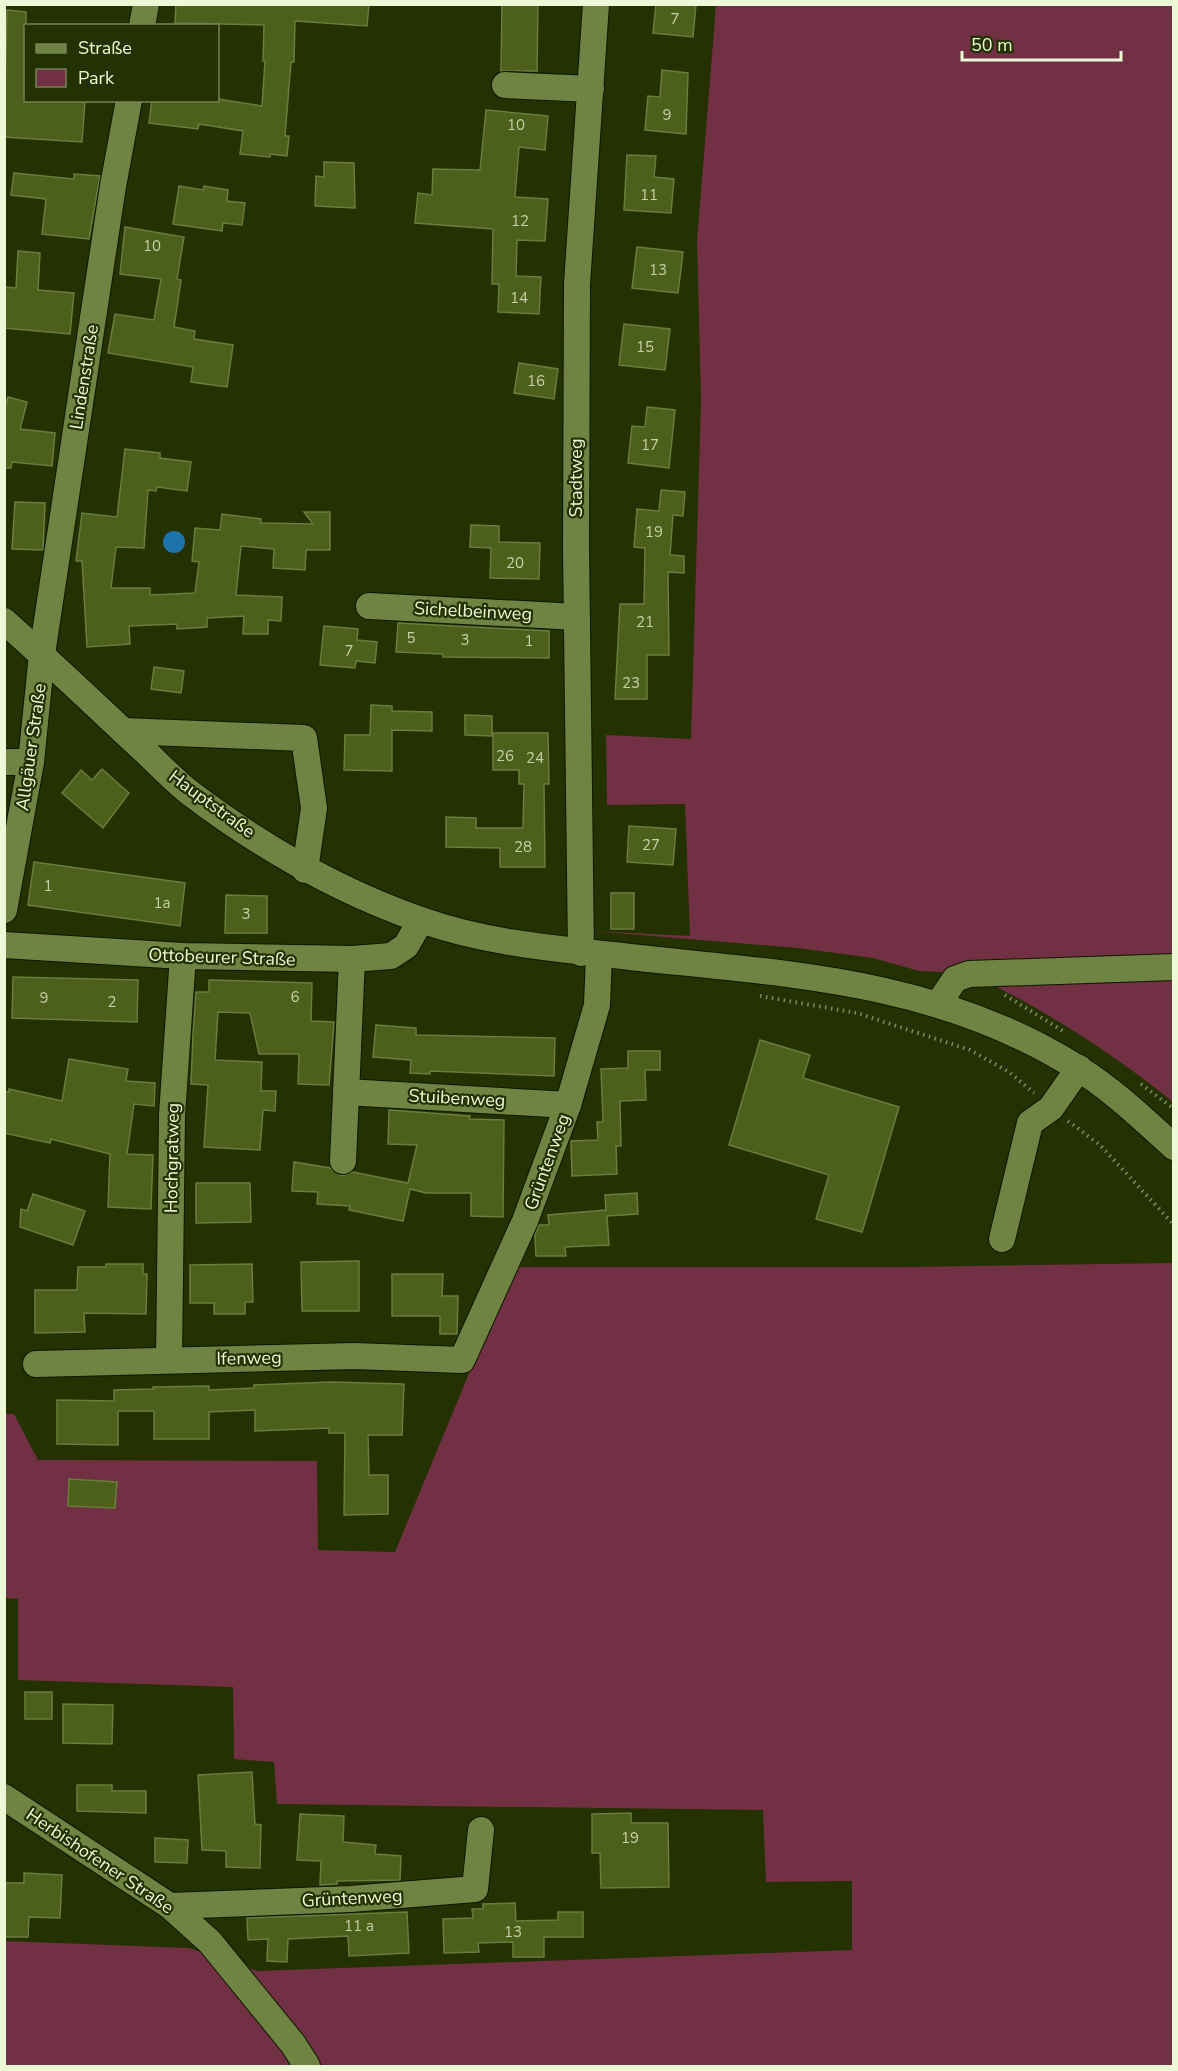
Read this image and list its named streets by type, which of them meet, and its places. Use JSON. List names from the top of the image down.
{
  "streets": {
    "street": [
      "Lindenstraße",
      "Stadtweg",
      "Sichelbeinweg",
      "Allgäuer Straße",
      "Hauptstraße",
      "Ottobeurer Straße",
      "Stuibenweg",
      "Hochgratweg",
      "Grüntenweg",
      "Ifenweg",
      "Herbishofener Straße"
    ]
  },
  "crossings": [
    ["Lindenstraße", "Allgäuer Straße"],
    ["Lindenstraße", "Hauptstraße"],
    ["Stadtweg", "Sichelbeinweg"],
    ["Stadtweg", "Hauptstraße"],
    ["Stadtweg", "Grüntenweg"],
    ["Allgäuer Straße", "Hauptstraße"],
    ["Hauptstraße", "Ottobeurer Straße"],
    ["Hauptstraße", "Grüntenweg"],
    ["Ottobeurer Straße", "Hochgratweg"],
    ["Stuibenweg", "Grüntenweg"],
    ["Hochgratweg", "Ifenweg"],
    ["Grüntenweg", "Ifenweg"],
    ["Grüntenweg", "Herbishofener Straße"]
  ],
  "house_numbers": [
    "7",
    "9",
    "10",
    "11",
    "12",
    "10",
    "13",
    "14",
    "15",
    "16",
    "17",
    "19",
    "20",
    "21",
    "5",
    "3",
    "1",
    "7",
    "23",
    "26",
    "24",
    "27",
    "28",
    "1",
    "1a",
    "3",
    "6",
    "9",
    "2",
    "19",
    "11 a",
    "13"
  ],
  "legend": ["Straße", "Park"],
  "scale_bar": "50 m"
}
